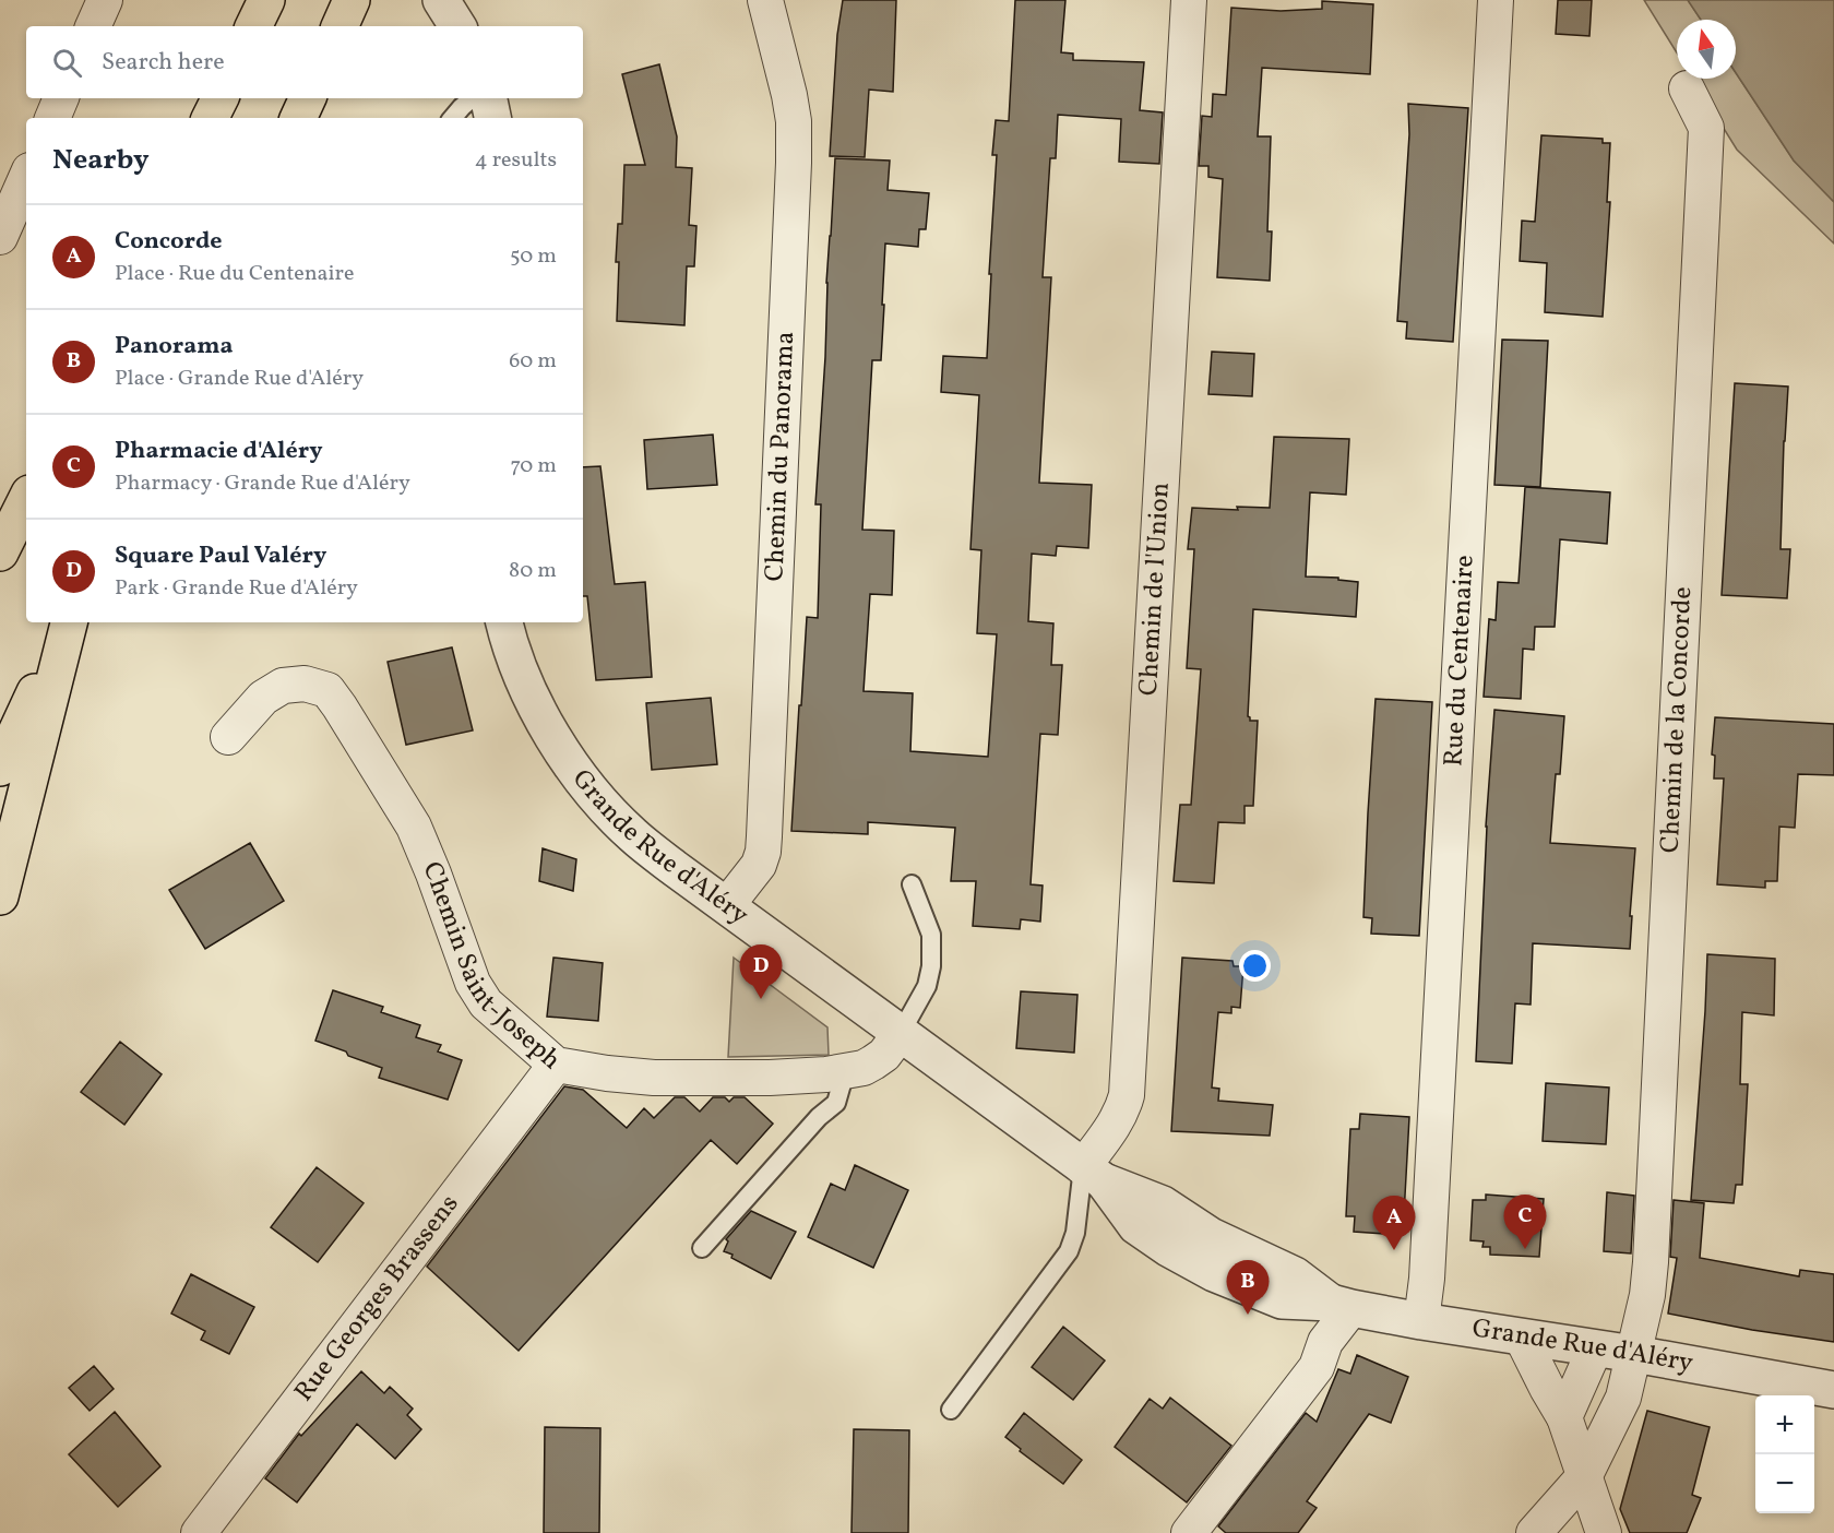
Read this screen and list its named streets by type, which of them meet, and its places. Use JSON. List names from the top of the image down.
{
  "streets": {
    "street": [
      "Chemin du Panorama",
      "Chemin de l'Union",
      "Rue du Centenaire",
      "Chemin de la Concorde",
      "Grande Rue d'Aléry",
      "Chemin Saint-Joseph",
      "Rue Georges Brassens"
    ]
  },
  "crossings": [
    ["Chemin du Panorama", "Grande Rue d'Aléry"],
    ["Chemin de l'Union", "Grande Rue d'Aléry"],
    ["Rue du Centenaire", "Grande Rue d'Aléry"],
    ["Chemin de la Concorde", "Grande Rue d'Aléry"],
    ["Grande Rue d'Aléry", "Chemin Saint-Joseph"],
    ["Chemin Saint-Joseph", "Rue Georges Brassens"]
  ],
  "north": "top",
  "page": {
    "search": "Search here",
    "heading": ["Nearby", "4 results"],
    "list": [
      {
        "mark": "A",
        "name": "Concorde",
        "note": "Place · Rue du Centenaire",
        "value": "50 m"
      },
      {
        "mark": "B",
        "name": "Panorama",
        "note": "Place · Grande Rue d'Aléry",
        "value": "60 m"
      },
      {
        "mark": "C",
        "name": "Pharmacie d'Aléry",
        "note": "Pharmacy · Grande Rue d'Aléry",
        "value": "70 m"
      },
      {
        "mark": "D",
        "name": "Square Paul Valéry",
        "note": "Park · Grande Rue d'Aléry",
        "value": "80 m"
      }
    ],
    "pins": [
      "D",
      "C",
      "A",
      "B"
    ],
    "map_buttons": ["+", "−"]
  }
}
